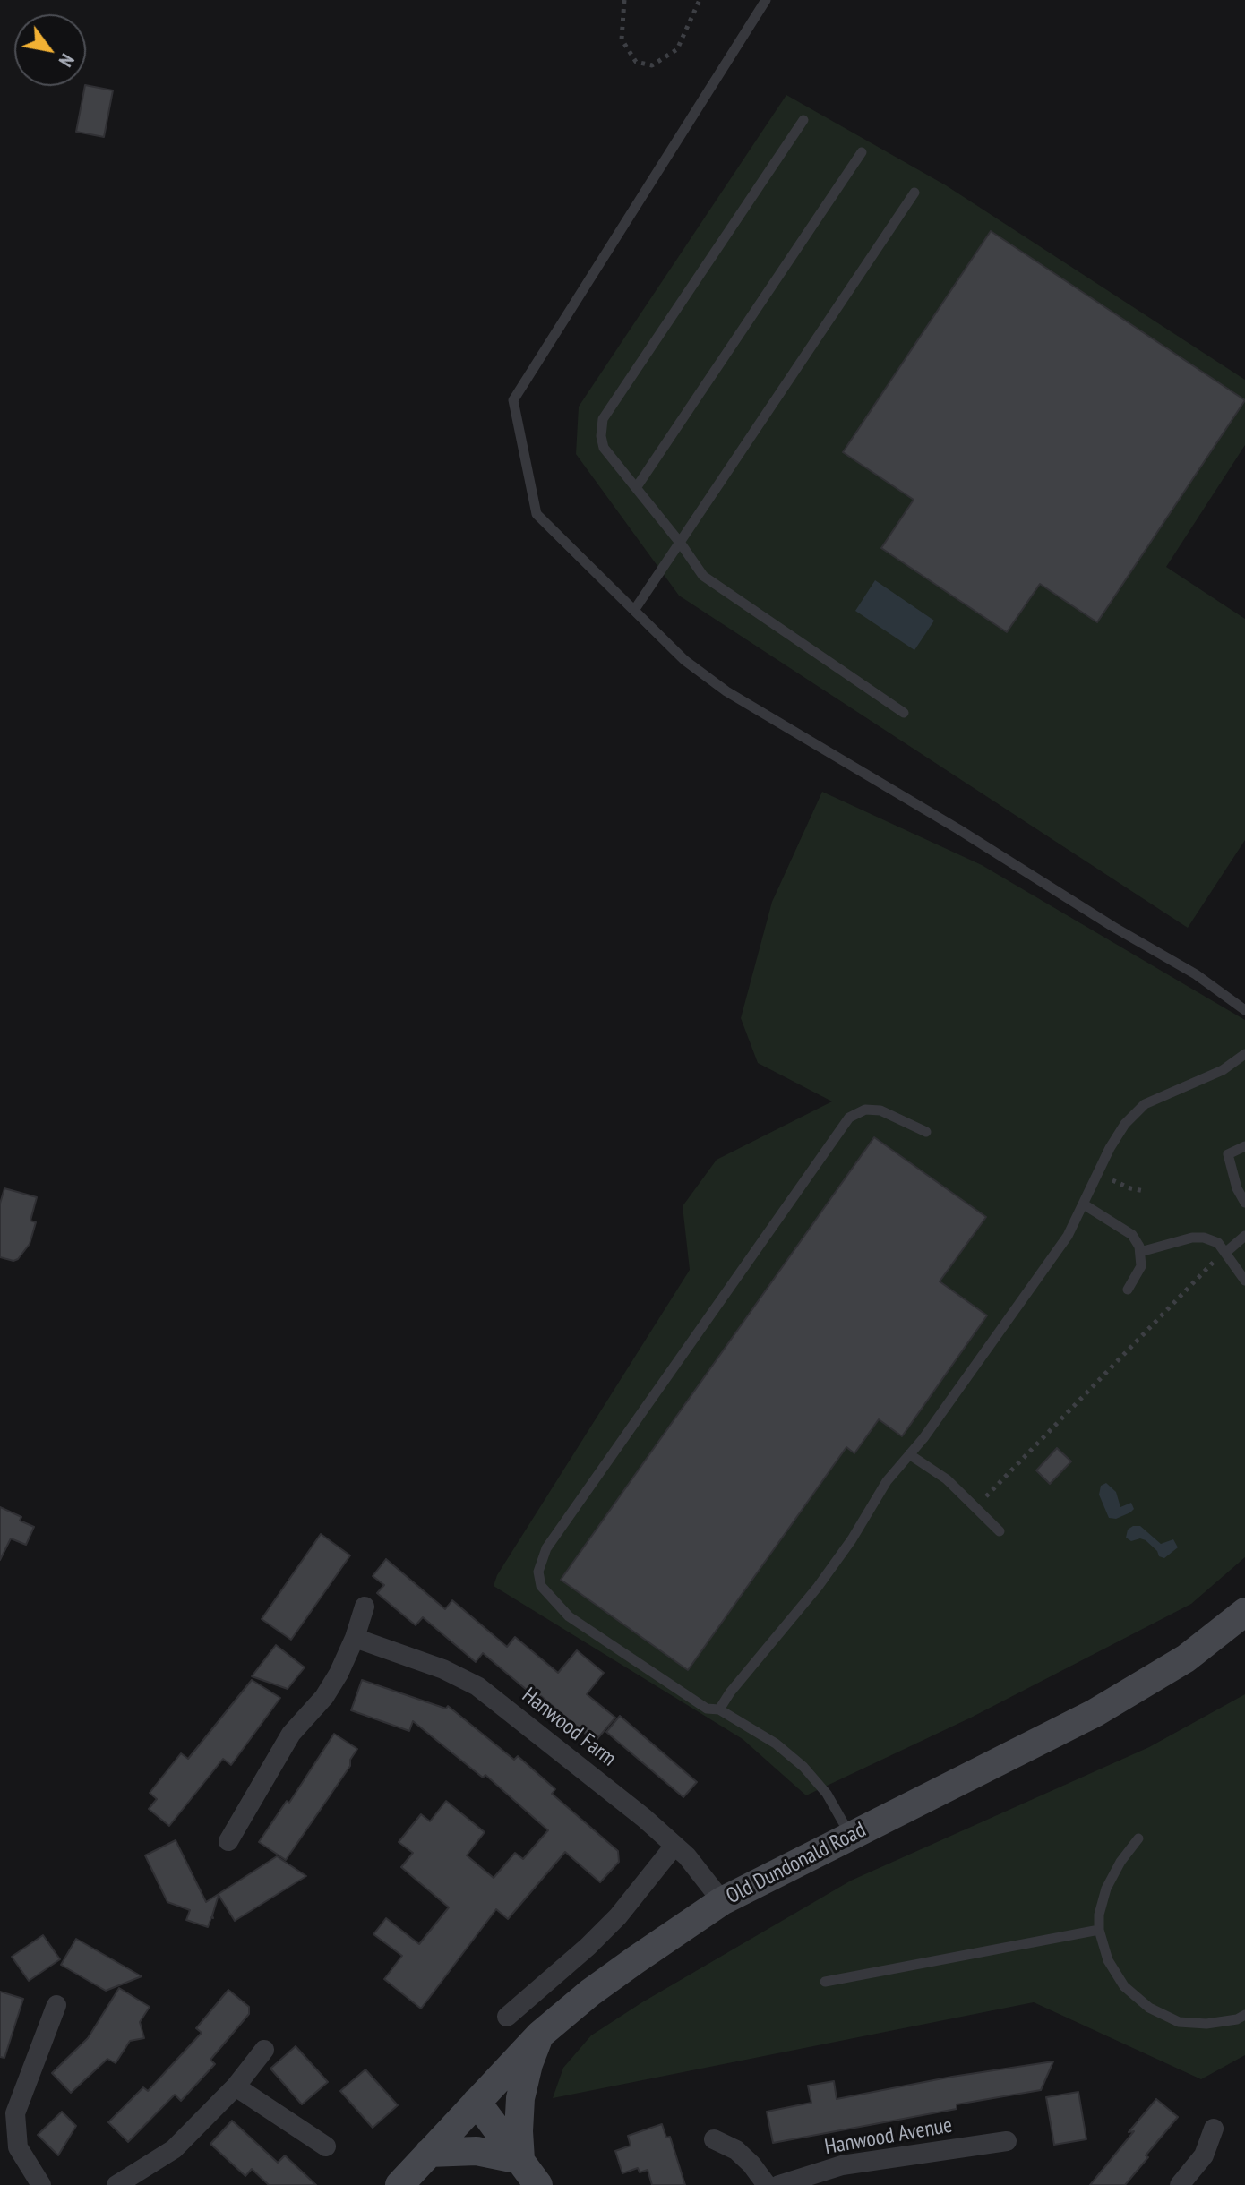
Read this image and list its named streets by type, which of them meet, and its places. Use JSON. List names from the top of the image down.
{
  "streets": {
    "street": ["Hanwood Farm", "Old Dundonald Road", "Hanwood Avenue"]
  },
  "crossings": [
    ["Hanwood Farm", "Old Dundonald Road"]
  ],
  "north": "bottom right"
}
